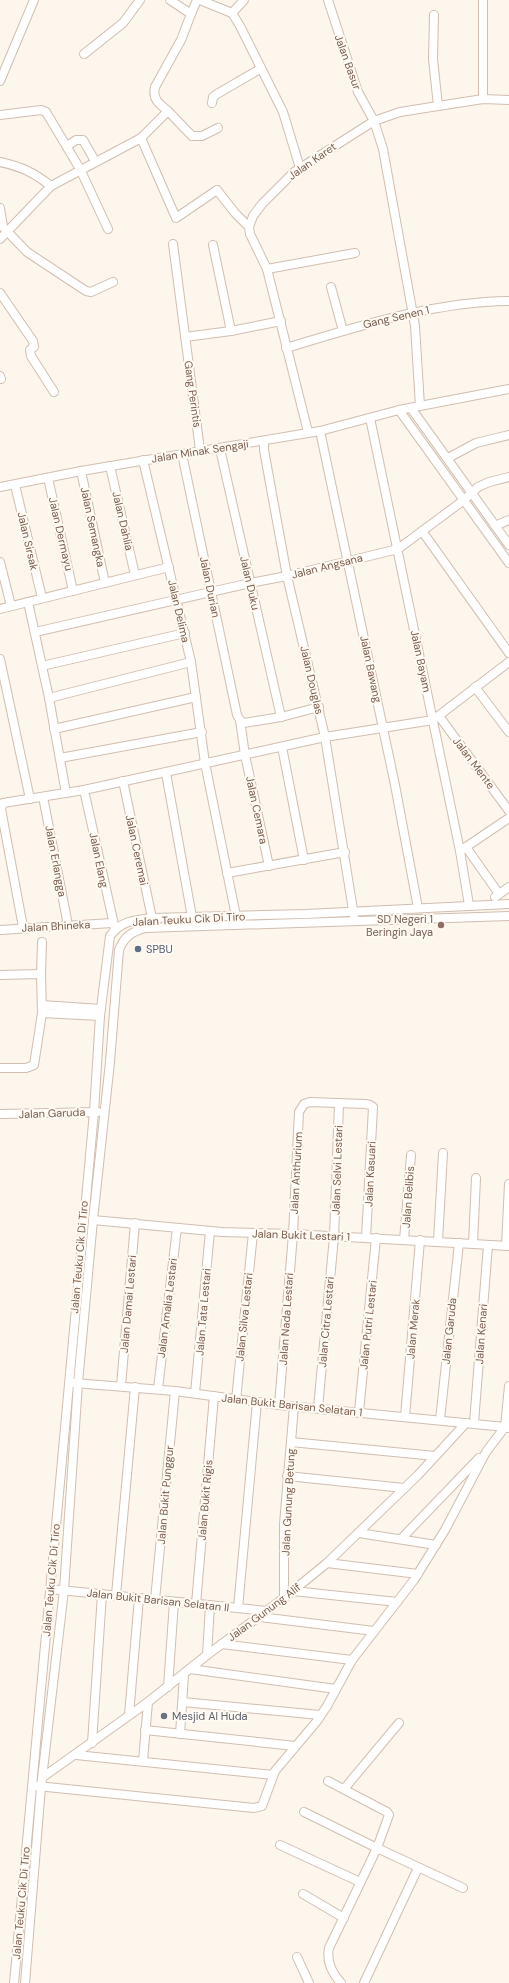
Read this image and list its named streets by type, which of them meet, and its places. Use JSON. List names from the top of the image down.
{
  "streets": {
    "street": [
      "Jalan Basur",
      "Jalan Karet",
      "Gang Senen 1",
      "Gang Perintis",
      "Jalan Minak Sengaji",
      "Jalan Dahlia",
      "Jalan Semangka",
      "Jalan Dermayu",
      "Jalan Sirsak",
      "Jalan Angsana",
      "Jalan Duku",
      "Jalan Durian",
      "Jalan Delima",
      "Jalan Bayam",
      "Jalan Bawang",
      "Jalan Douglas",
      "Jalan Mente",
      "Jalan Cemara",
      "Jalan Ceremai",
      "Jalan Elang",
      "Jalan Erlangga",
      "Jalan Teuku Cik Di Tiro",
      "Jalan Bhineka",
      "Jalan Garuda",
      "Jalan Selvi Lestari",
      "Jalan Anthurium",
      "Jalan Kasuari",
      "Jalan Belibis",
      "Jalan Bukit Lestari 1",
      "Jalan Damai Lestari",
      "Jalan Amalia Lestari",
      "Jalan Tata Lestari",
      "Jalan Silva Lestari",
      "Jalan Nada Lestari",
      "Jalan Citra Lestari",
      "Jalan Putri Lestari",
      "Jalan Merak",
      "Jalan Kenari",
      "Jalan Bukit Barisan Selatan 1",
      "Jalan Bukit Punggur",
      "Jalan Bukit Rigis",
      "Jalan Gunung Betung",
      "Jalan Bukit Barisan Selatan II",
      "Jalan Gunung Alif"
    ]
  },
  "crossings": [
    ["Jalan Basur", "Jalan Karet"],
    ["Jalan Basur", "Gang Senen 1"],
    ["Jalan Basur", "Jalan Minak Sengaji"],
    ["Gang Perintis", "Jalan Minak Sengaji"],
    ["Jalan Minak Sengaji", "Jalan Dahlia"],
    ["Jalan Minak Sengaji", "Jalan Semangka"],
    ["Jalan Minak Sengaji", "Jalan Dermayu"],
    ["Jalan Minak Sengaji", "Jalan Sirsak"],
    ["Jalan Minak Sengaji", "Jalan Duku"],
    ["Jalan Minak Sengaji", "Jalan Durian"],
    ["Jalan Minak Sengaji", "Jalan Delima"],
    ["Jalan Minak Sengaji", "Jalan Bayam"],
    ["Jalan Minak Sengaji", "Jalan Bawang"],
    ["Jalan Minak Sengaji", "Jalan Douglas"],
    ["Jalan Angsana", "Jalan Duku"],
    ["Jalan Angsana", "Jalan Durian"],
    ["Jalan Angsana", "Jalan Delima"],
    ["Jalan Angsana", "Jalan Bayam"],
    ["Jalan Angsana", "Jalan Bawang"],
    ["Jalan Angsana", "Jalan Douglas"],
    ["Jalan Durian", "Jalan Cemara"],
    ["Jalan Delima", "Jalan Teuku Cik Di Tiro"],
    ["Jalan Bayam", "Jalan Mente"],
    ["Jalan Bayam", "Jalan Teuku Cik Di Tiro"],
    ["Jalan Bawang", "Jalan Teuku Cik Di Tiro"],
    ["Jalan Douglas", "Jalan Teuku Cik Di Tiro"],
    ["Jalan Ceremai", "Jalan Teuku Cik Di Tiro"],
    ["Jalan Elang", "Jalan Teuku Cik Di Tiro"],
    ["Jalan Elang", "Jalan Bhineka"],
    ["Jalan Erlangga", "Jalan Bhineka"],
    ["Jalan Teuku Cik Di Tiro", "Jalan Bhineka"],
    ["Jalan Teuku Cik Di Tiro", "Jalan Garuda"],
    ["Jalan Teuku Cik Di Tiro", "Jalan Bukit Lestari 1"],
    ["Jalan Teuku Cik Di Tiro", "Jalan Bukit Barisan Selatan 1"],
    ["Jalan Teuku Cik Di Tiro", "Jalan Bukit Barisan Selatan II"],
    ["Jalan Teuku Cik Di Tiro", "Jalan Gunung Alif"],
    ["Jalan Garuda", "Jalan Bukit Lestari 1"],
    ["Jalan Garuda", "Jalan Bukit Barisan Selatan 1"],
    ["Jalan Selvi Lestari", "Jalan Anthurium"],
    ["Jalan Selvi Lestari", "Jalan Kasuari"],
    ["Jalan Selvi Lestari", "Jalan Bukit Lestari 1"],
    ["Jalan Selvi Lestari", "Jalan Citra Lestari"],
    ["Jalan Anthurium", "Jalan Kasuari"],
    ["Jalan Anthurium", "Jalan Bukit Lestari 1"],
    ["Jalan Anthurium", "Jalan Nada Lestari"],
    ["Jalan Kasuari", "Jalan Bukit Lestari 1"],
    ["Jalan Belibis", "Jalan Bukit Lestari 1"],
    ["Jalan Bukit Lestari 1", "Jalan Damai Lestari"],
    ["Jalan Bukit Lestari 1", "Jalan Amalia Lestari"],
    ["Jalan Bukit Lestari 1", "Jalan Tata Lestari"],
    ["Jalan Bukit Lestari 1", "Jalan Silva Lestari"],
    ["Jalan Bukit Lestari 1", "Jalan Nada Lestari"],
    ["Jalan Bukit Lestari 1", "Jalan Citra Lestari"],
    ["Jalan Bukit Lestari 1", "Jalan Putri Lestari"],
    ["Jalan Bukit Lestari 1", "Jalan Merak"],
    ["Jalan Bukit Lestari 1", "Jalan Kenari"],
    ["Jalan Damai Lestari", "Jalan Bukit Barisan Selatan 1"],
    ["Jalan Amalia Lestari", "Jalan Bukit Barisan Selatan 1"],
    ["Jalan Tata Lestari", "Jalan Bukit Barisan Selatan 1"],
    ["Jalan Silva Lestari", "Jalan Bukit Barisan Selatan 1"],
    ["Jalan Nada Lestari", "Jalan Bukit Barisan Selatan 1"],
    ["Jalan Citra Lestari", "Jalan Bukit Barisan Selatan 1"],
    ["Jalan Putri Lestari", "Jalan Bukit Barisan Selatan 1"],
    ["Jalan Merak", "Jalan Bukit Barisan Selatan 1"],
    ["Jalan Kenari", "Jalan Bukit Barisan Selatan 1"],
    ["Jalan Bukit Barisan Selatan 1", "Jalan Bukit Punggur"],
    ["Jalan Bukit Barisan Selatan 1", "Jalan Bukit Rigis"],
    ["Jalan Bukit Barisan Selatan 1", "Jalan Gunung Betung"],
    ["Jalan Bukit Barisan Selatan 1", "Jalan Gunung Alif"],
    ["Jalan Bukit Punggur", "Jalan Bukit Barisan Selatan II"],
    ["Jalan Bukit Rigis", "Jalan Bukit Barisan Selatan II"],
    ["Jalan Gunung Betung", "Jalan Gunung Alif"],
    ["Jalan Bukit Barisan Selatan II", "Jalan Gunung Alif"]
  ],
  "places": ["SD Negeri 1 Beringin Jaya", "SPBU", "Mesjid Al Huda"]
}
